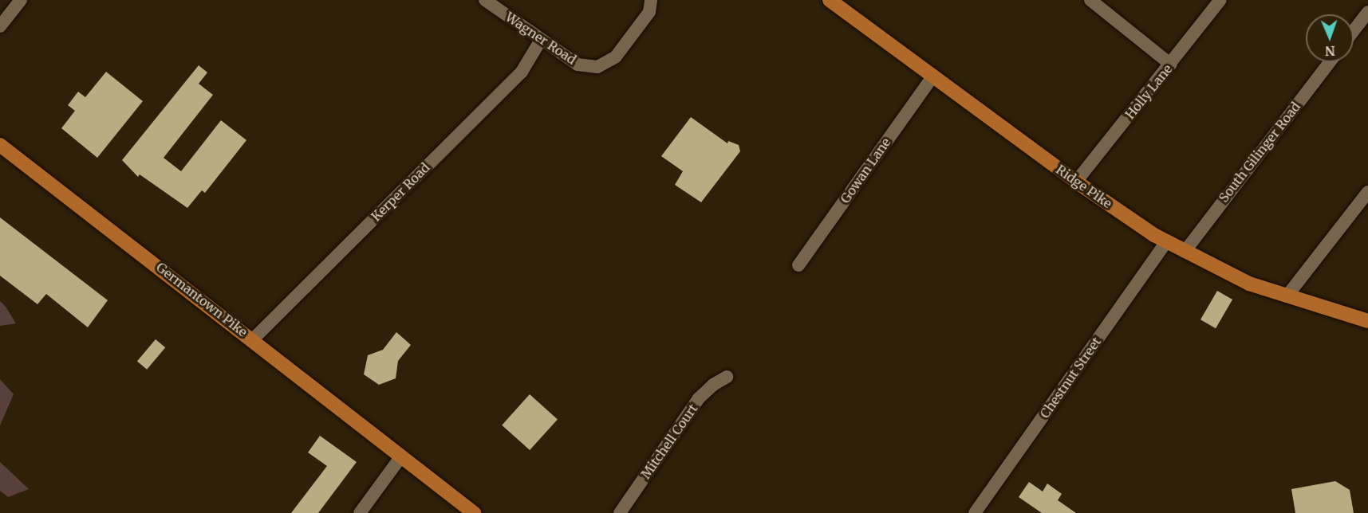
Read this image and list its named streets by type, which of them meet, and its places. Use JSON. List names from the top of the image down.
{
  "streets": {
    "main road": ["Ridge Pike", "Germantown Pike"],
    "street": [
      "Wagner Road",
      "Holly Lane",
      "South Gilinger Road",
      "Gowan Lane",
      "Kerper Road",
      "Chestnut Street",
      "Mitchell Court"
    ]
  },
  "crossings": [
    ["Wagner Road", "Kerper Road"],
    ["Holly Lane", "Ridge Pike"],
    ["South Gilinger Road", "Ridge Pike"],
    ["Gowan Lane", "Ridge Pike"],
    ["Ridge Pike", "Chestnut Street"],
    ["Kerper Road", "Germantown Pike"]
  ],
  "north": "bottom"
}
